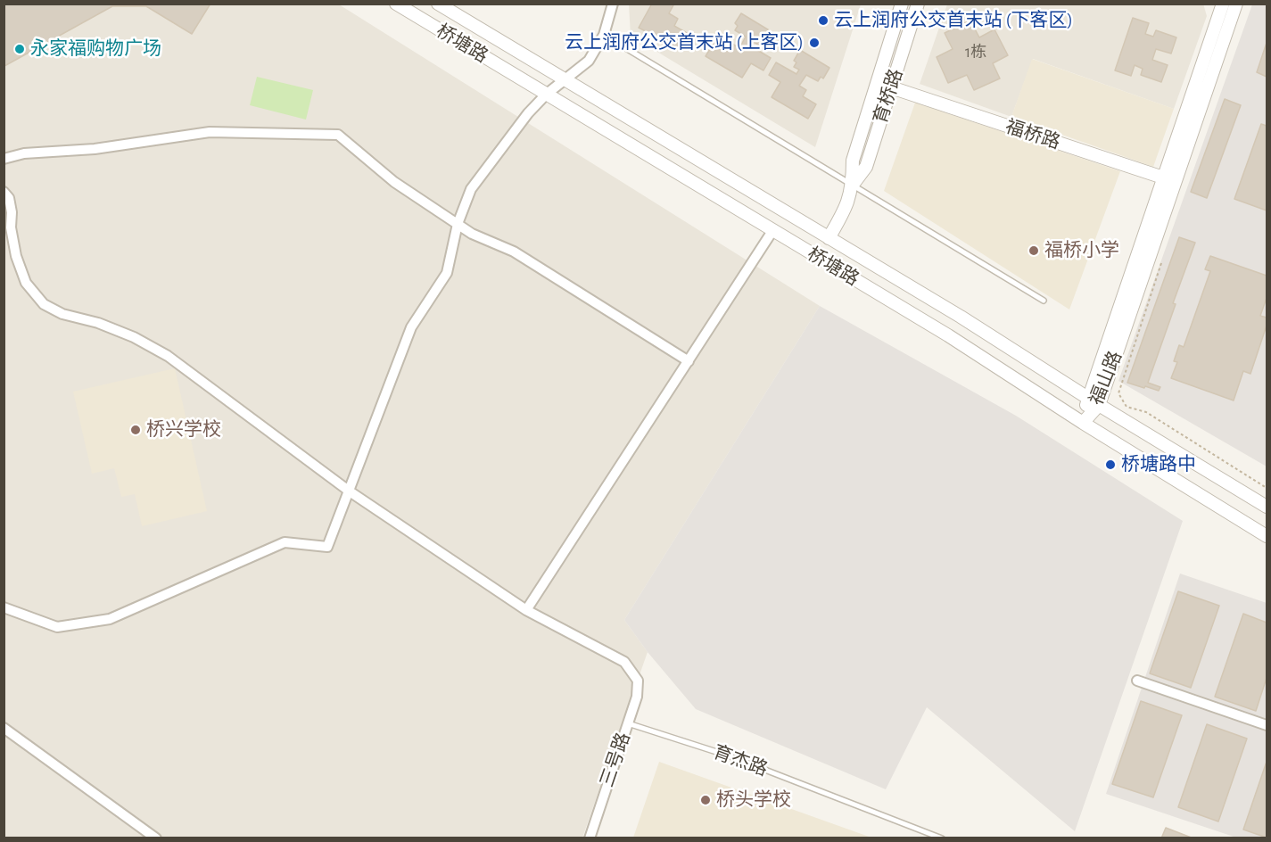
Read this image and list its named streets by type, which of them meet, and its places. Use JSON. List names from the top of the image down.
{
  "streets": {
    "street": [
      "桥塘路",
      "育桥路",
      "福桥路",
      "福山路",
      "三号路"
    ],
    "lane": ["育杰路"]
  },
  "crossings": [
    ["桥塘路", "育桥路"],
    ["桥塘路", "福山路"],
    ["育桥路", "福桥路"],
    ["福桥路", "福山路"],
    ["三号路", "育杰路"]
  ],
  "places": [
    "云上润府公交首末站 (下客区)",
    "云上润府公交首末站 (上客区)",
    "永家福购物广场",
    "福桥小学",
    "桥兴学校",
    "桥塘路中",
    "桥头学校"
  ],
  "house_numbers": ["1栋"]
}
